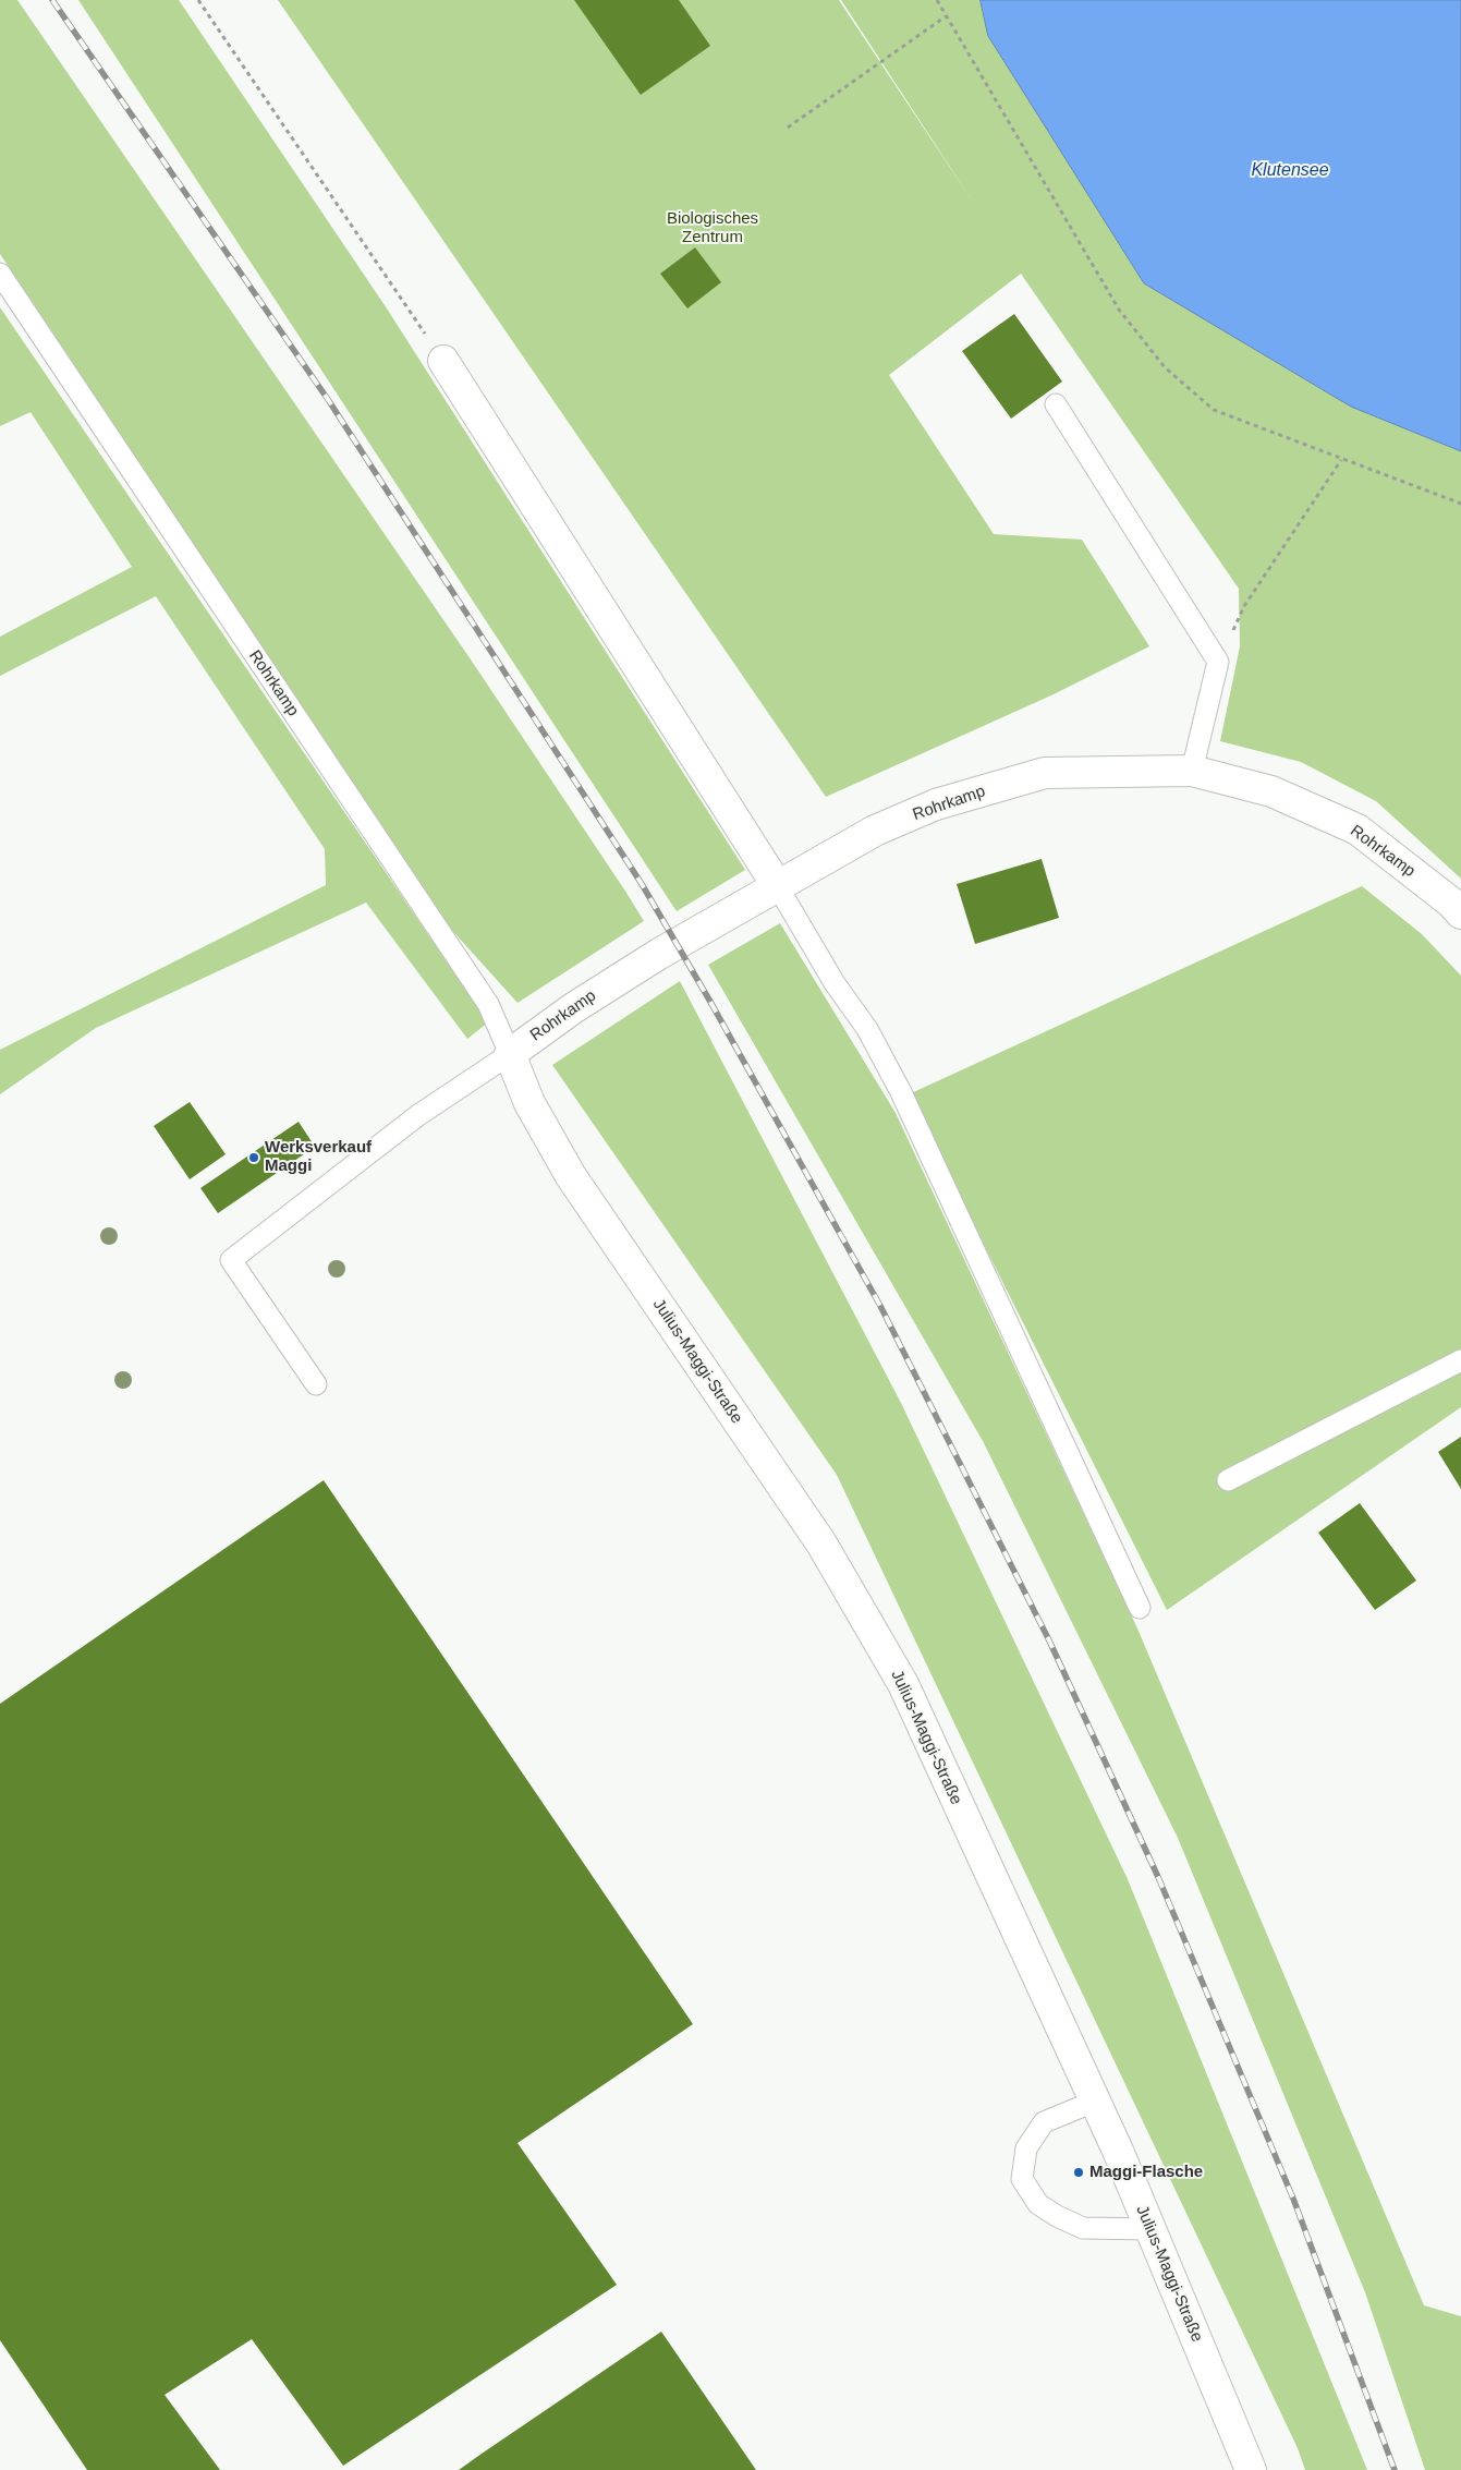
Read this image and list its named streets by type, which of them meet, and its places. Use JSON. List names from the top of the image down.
{
  "streets": {
    "street": ["Rohrkamp", "Julius-Maggi-Straße"]
  },
  "crossings": [
    ["Rohrkamp", "Julius-Maggi-Straße"]
  ],
  "water": ["Klutensee"],
  "parks": ["Biologisches Zentrum"],
  "places": ["Werksverkauf Maggi", "Maggi-Flasche"]
}
